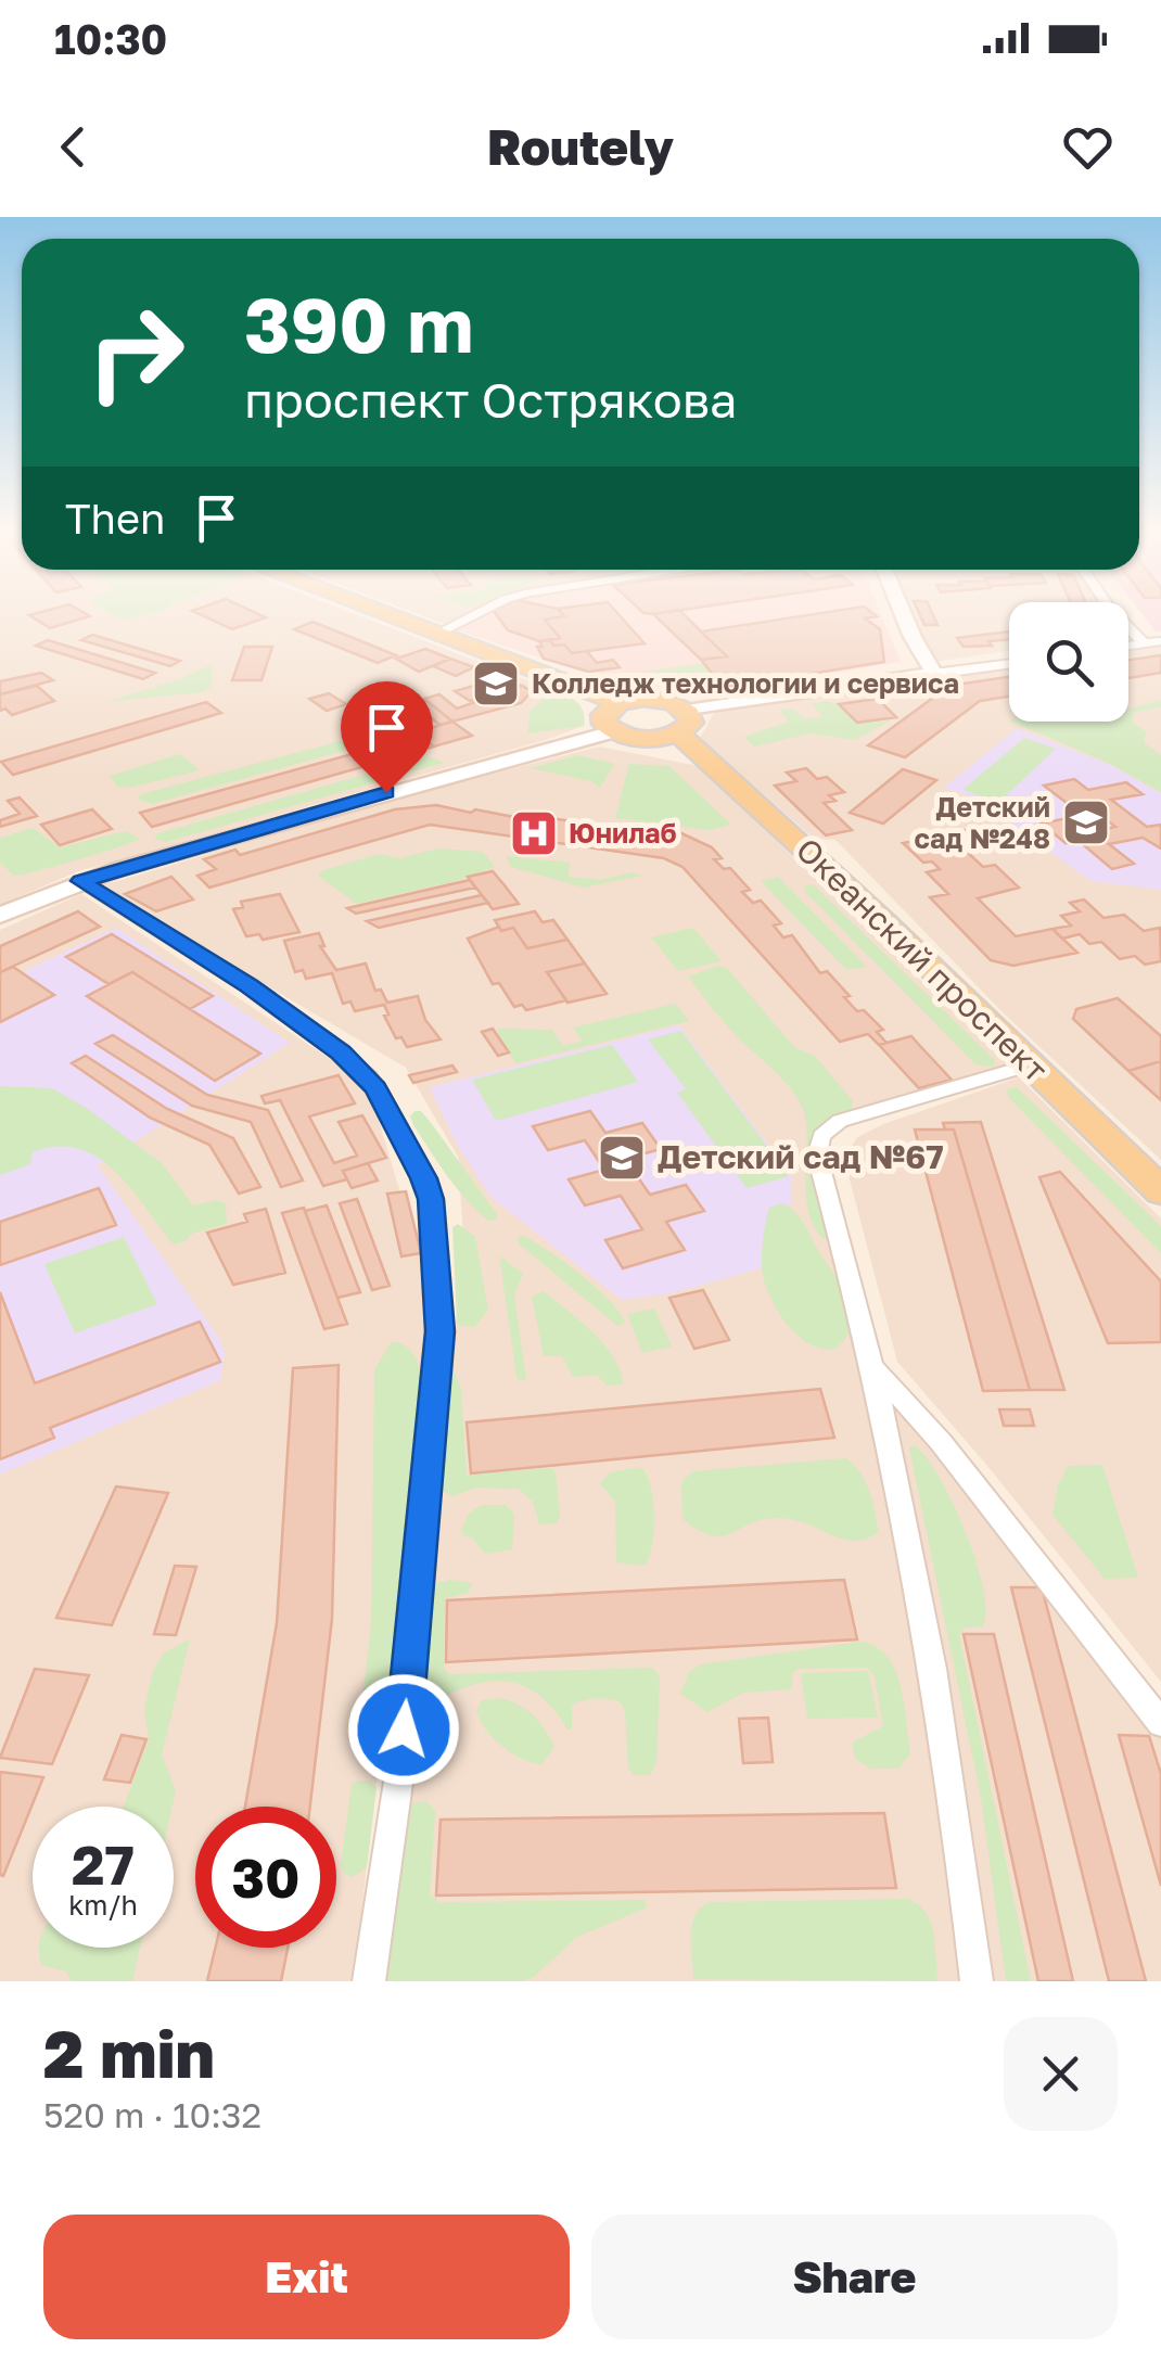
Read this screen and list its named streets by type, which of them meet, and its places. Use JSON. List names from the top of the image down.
{
  "streets": {
    "main road": ["Океанский проспект"]
  },
  "places": {
    "school or university": ["Колледж технологии и сервиса", "Детский сад №248", "Детский сад №67"],
    "hospital": ["Юнилаб"]
  },
  "page": {
    "status": "10:30",
    "header": "Routely",
    "turn": ["390 m", "проспект Острякова"],
    "then": "Then",
    "speed": "27 km/h",
    "limit": "30",
    "heading": ["2 min", "520 m · 10:32"],
    "buttons": ["Exit", "Share"]
  }
}
